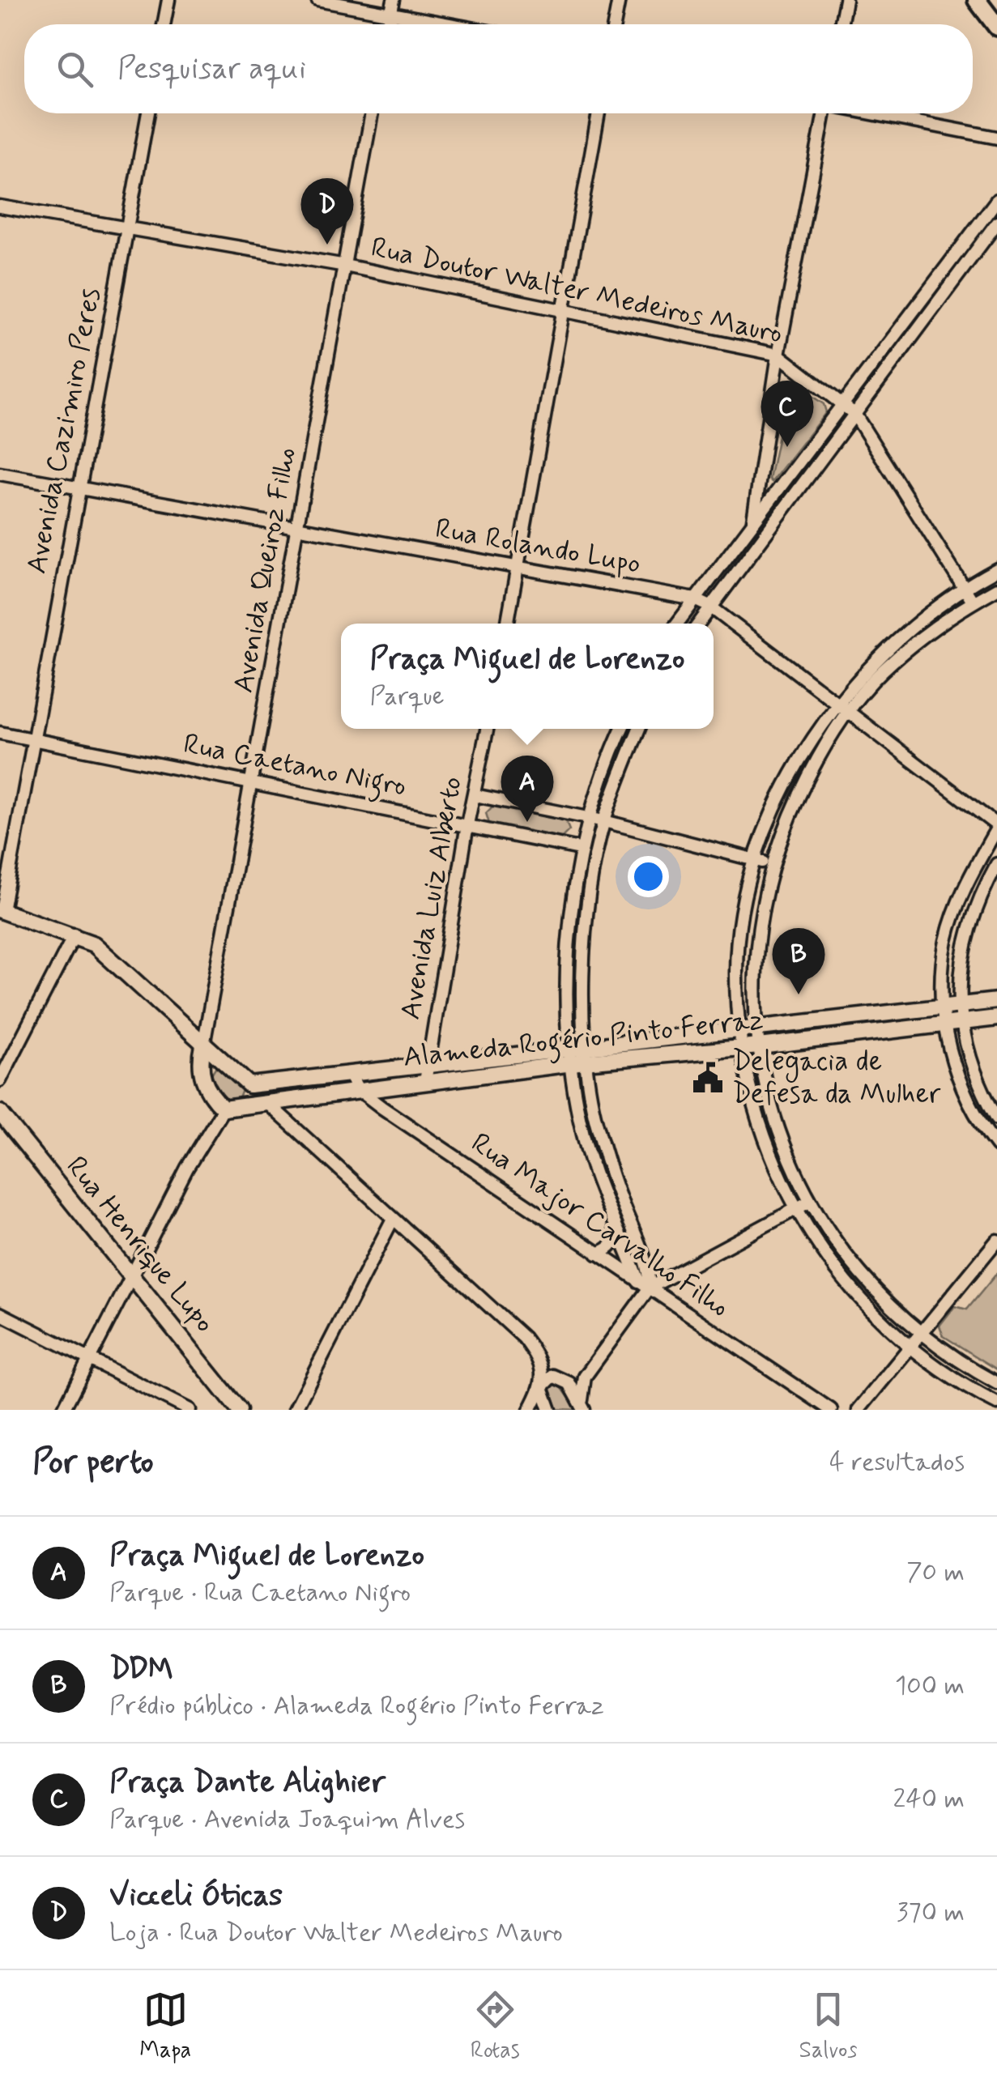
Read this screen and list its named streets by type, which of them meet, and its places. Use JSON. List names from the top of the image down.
{
  "streets": {
    "street": [
      "Rua Doutor Walter Medeiros Mauro",
      "Avenida Cazimiro Peres",
      "Rua Rolando Lupo",
      "Avenida Queiroz Filho",
      "Rua Caetano Nigro",
      "Avenida Luiz Alberto",
      "Alameda Rogério Pinto Ferraz",
      "Rua Major Carvalho Filho",
      "Rua Henrique Lupo"
    ]
  },
  "crossings": [
    ["Rua Doutor Walter Medeiros Mauro", "Avenida Cazimiro Peres"],
    ["Rua Doutor Walter Medeiros Mauro", "Avenida Queiroz Filho"],
    ["Avenida Cazimiro Peres", "Rua Rolando Lupo"],
    ["Avenida Cazimiro Peres", "Rua Caetano Nigro"],
    ["Rua Rolando Lupo", "Avenida Queiroz Filho"],
    ["Avenida Queiroz Filho", "Rua Caetano Nigro"],
    ["Rua Caetano Nigro", "Avenida Luiz Alberto"],
    ["Avenida Luiz Alberto", "Alameda Rogério Pinto Ferraz"],
    ["Alameda Rogério Pinto Ferraz", "Rua Major Carvalho Filho"]
  ],
  "places": {
    "public building": ["Delegacia de Defesa da Mulher"]
  },
  "page": {
    "search": "Pesquisar aqui",
    "pins": [
      "D",
      "C",
      "A",
      "B"
    ],
    "popup": ["Praça Miguel de Lorenzo", "Parque"],
    "heading": ["Por perto", "4 resultados"],
    "list": [
      {
        "mark": "A",
        "name": "Praça Miguel de Lorenzo",
        "note": "Parque · Rua Caetano Nigro",
        "value": "70 m"
      },
      {
        "mark": "B",
        "name": "DDM",
        "note": "Prédio público · Alameda Rogério Pinto Ferraz",
        "value": "100 m"
      },
      {
        "mark": "C",
        "name": "Praça Dante Alighier",
        "note": "Parque · Avenida Joaquim Alves",
        "value": "240 m"
      },
      {
        "mark": "D",
        "name": "Vicceli Óticas",
        "note": "Loja · Rua Doutor Walter Medeiros Mauro",
        "value": "370 m"
      }
    ],
    "nav": ["Mapa", "Rotas", "Salvos"]
  }
}
